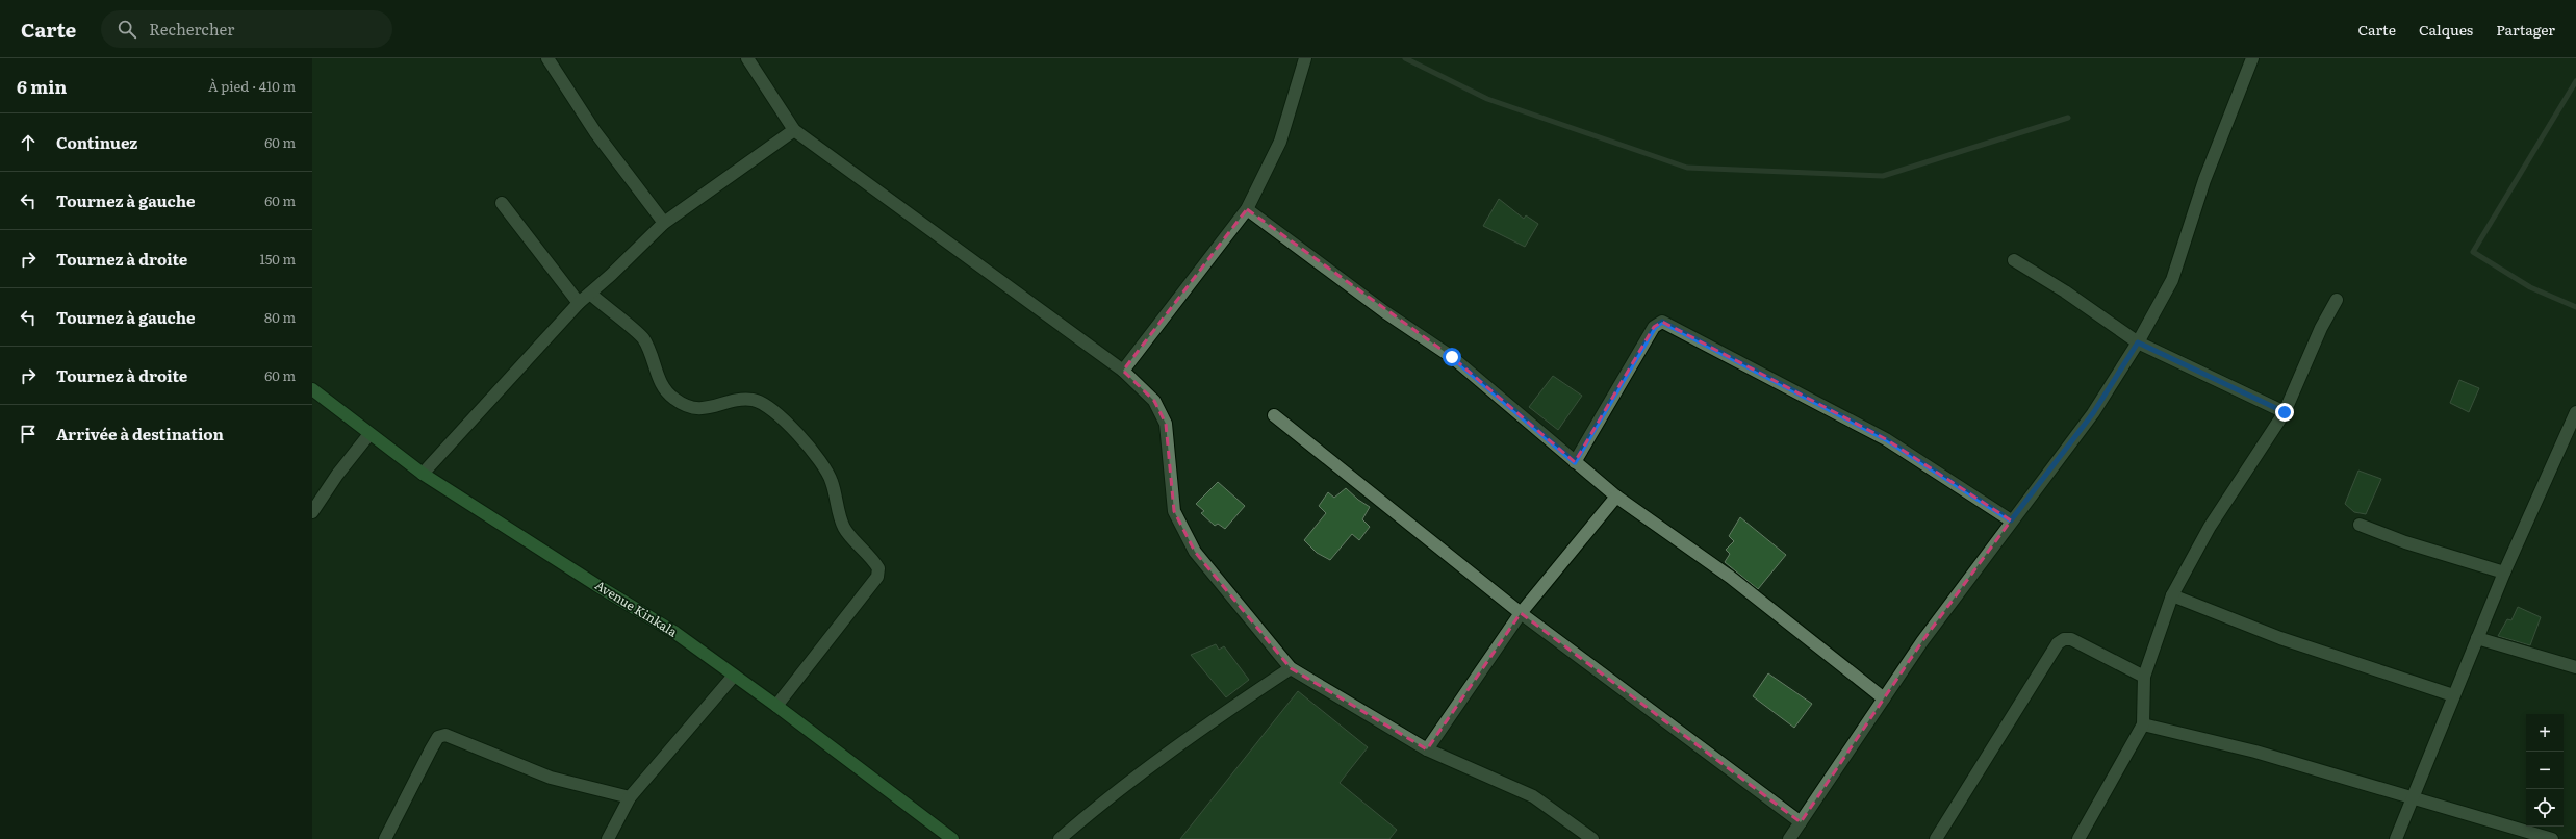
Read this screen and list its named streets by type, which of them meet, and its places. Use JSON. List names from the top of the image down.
{
  "streets": {
    "main road": ["Avenue Kinkala"]
  },
  "page": {
    "header": "Carte",
    "search": "Rechercher",
    "nav": ["Carte", "Calques", "Partager"],
    "heading": ["6 min", "À pied · 410 m"],
    "list": [
      ["Continuez", "60 m"],
      ["Tournez à gauche", "60 m"],
      ["Tournez à droite", "150 m"],
      ["Tournez à gauche", "80 m"],
      ["Tournez à droite", "60 m"],
      "Arrivée à destination"
    ],
    "map_buttons": ["+", "−"]
  }
}
